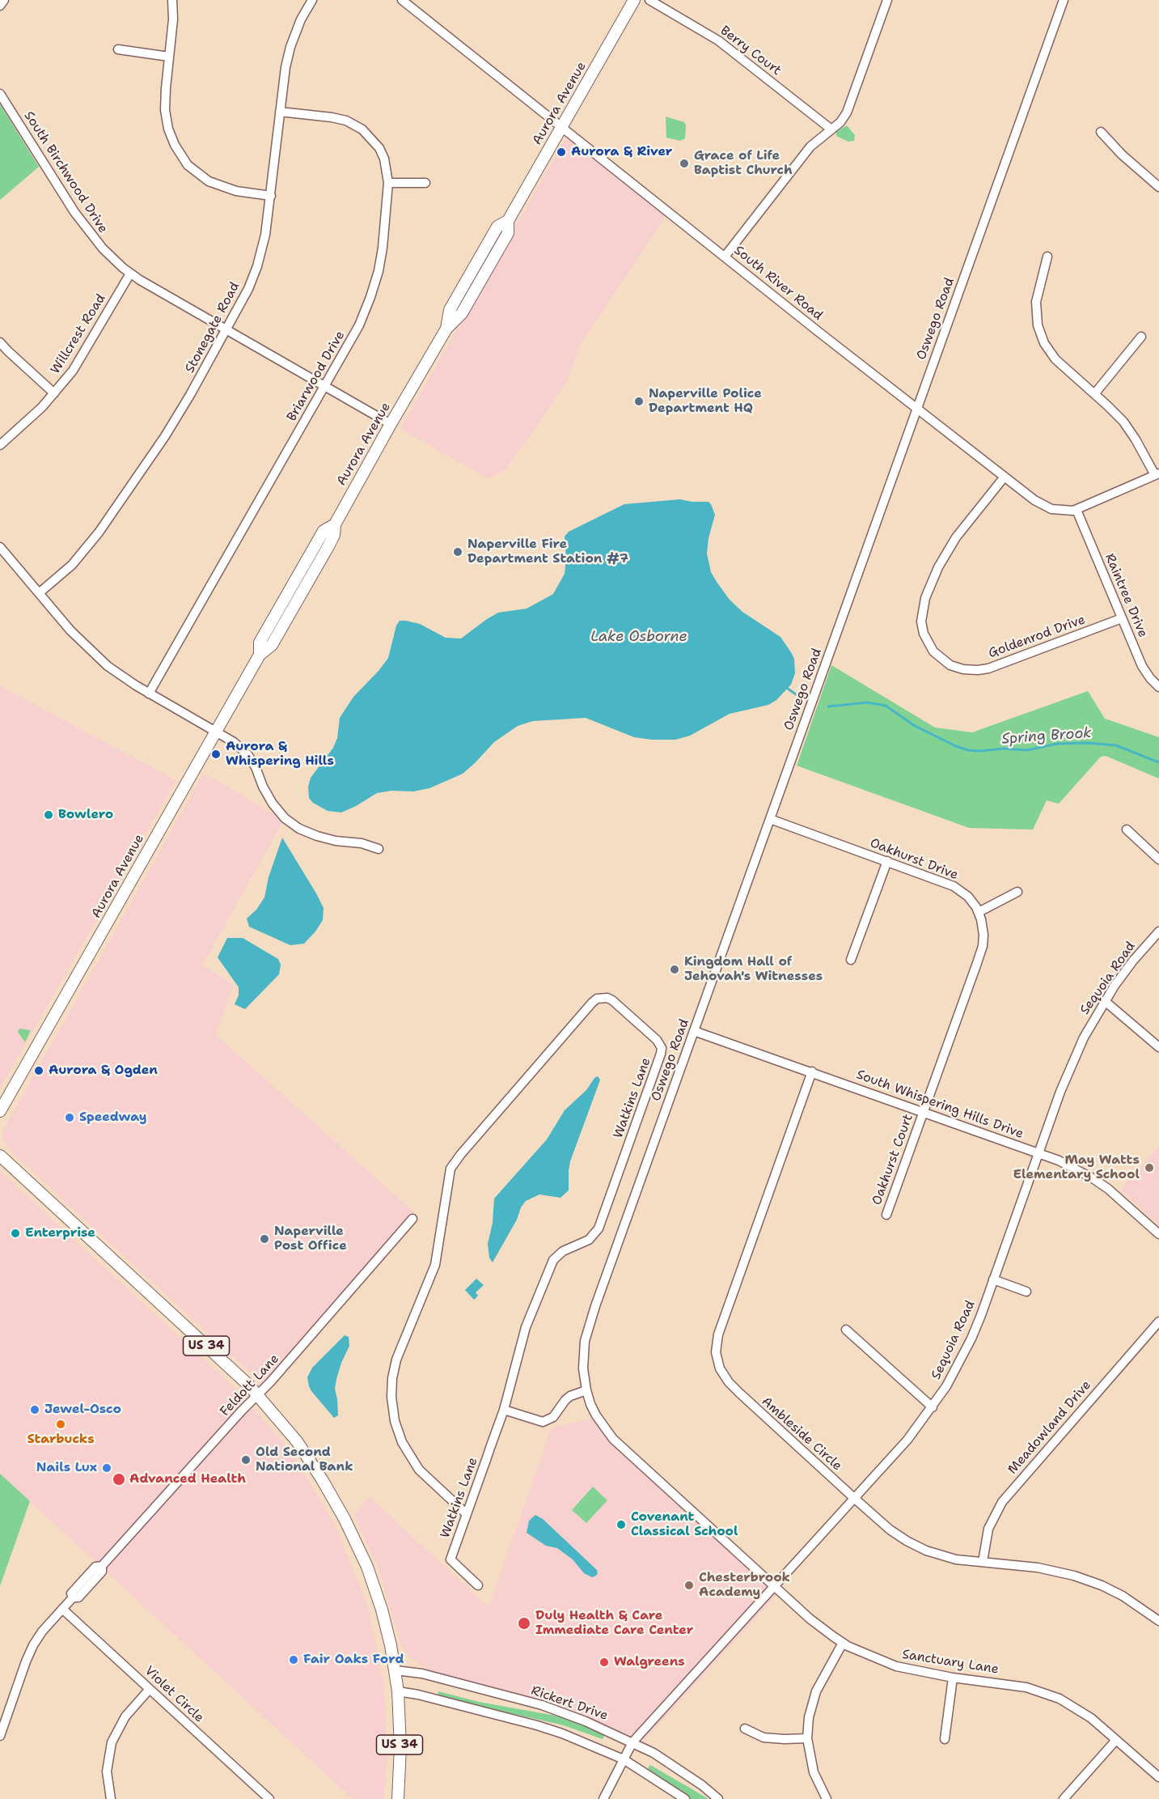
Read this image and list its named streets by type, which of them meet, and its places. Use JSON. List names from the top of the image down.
{
  "streets": {
    "main road": ["Aurora Avenue", "US 34"],
    "street": [
      "Berry Court",
      "South Birchwood Drive",
      "South River Road",
      "Oswego Road",
      "Stonegate Road",
      "Willcrest Road",
      "Briarwood Drive",
      "Raintree Drive",
      "Goldenrod Drive",
      "Oakhurst Drive",
      "Sequoia Road",
      "Watkins Lane",
      "South Whispering Hills Drive",
      "Oakhurst Court",
      "Feldott Lane",
      "Meadowland Drive",
      "Ambleside Circle",
      "Sanctuary Lane",
      "Violet Circle",
      "Rickert Drive"
    ]
  },
  "crossings": [
    ["Aurora Avenue", "South Birchwood Drive"],
    ["Aurora Avenue", "South River Road"],
    ["South Birchwood Drive", "Stonegate Road"],
    ["South Birchwood Drive", "Willcrest Road"],
    ["South Birchwood Drive", "Briarwood Drive"],
    ["South River Road", "Oswego Road"],
    ["South River Road", "Raintree Drive"],
    ["South River Road", "Goldenrod Drive"],
    ["Oswego Road", "Oakhurst Drive"],
    ["Oswego Road", "South Whispering Hills Drive"],
    ["Oswego Road", "Sanctuary Lane"],
    ["Stonegate Road", "Briarwood Drive"],
    ["Raintree Drive", "Goldenrod Drive"],
    ["Oakhurst Drive", "South Whispering Hills Drive"],
    ["Oakhurst Drive", "Oakhurst Court"],
    ["Sequoia Road", "South Whispering Hills Drive"],
    ["Sequoia Road", "Ambleside Circle"],
    ["Sequoia Road", "Sanctuary Lane"],
    ["Sequoia Road", "Rickert Drive"],
    ["South Whispering Hills Drive", "Oakhurst Court"],
    ["South Whispering Hills Drive", "Ambleside Circle"],
    ["US 34", "Feldott Lane"],
    ["US 34", "Rickert Drive"],
    ["Feldott Lane", "Violet Circle"],
    ["Meadowland Drive", "Ambleside Circle"]
  ],
  "water": ["Lake Osborne", "Spring Brook"],
  "places": [
    "Aurora & River",
    "Grace of Life Baptist Church",
    "Naperville Police Department HQ",
    "Naperville Fire Department Station #7",
    "Aurora & Whispering Hills",
    "Bowlero",
    "Kingdom Hall of Jehovah's Witnesses",
    "Aurora & Ogden",
    "Speedway",
    "May Watts Elementary School",
    "Enterprise",
    "Naperville Post Office",
    "Jewel-Osco",
    "Starbucks",
    "Old Second National Bank",
    "Nails Lux",
    "Advanced Health",
    "Covenant Classical School",
    "Chesterbrook Academy",
    "Duly Health & Care Immediate Care Center",
    "Fair Oaks Ford",
    "Walgreens"
  ]
}
